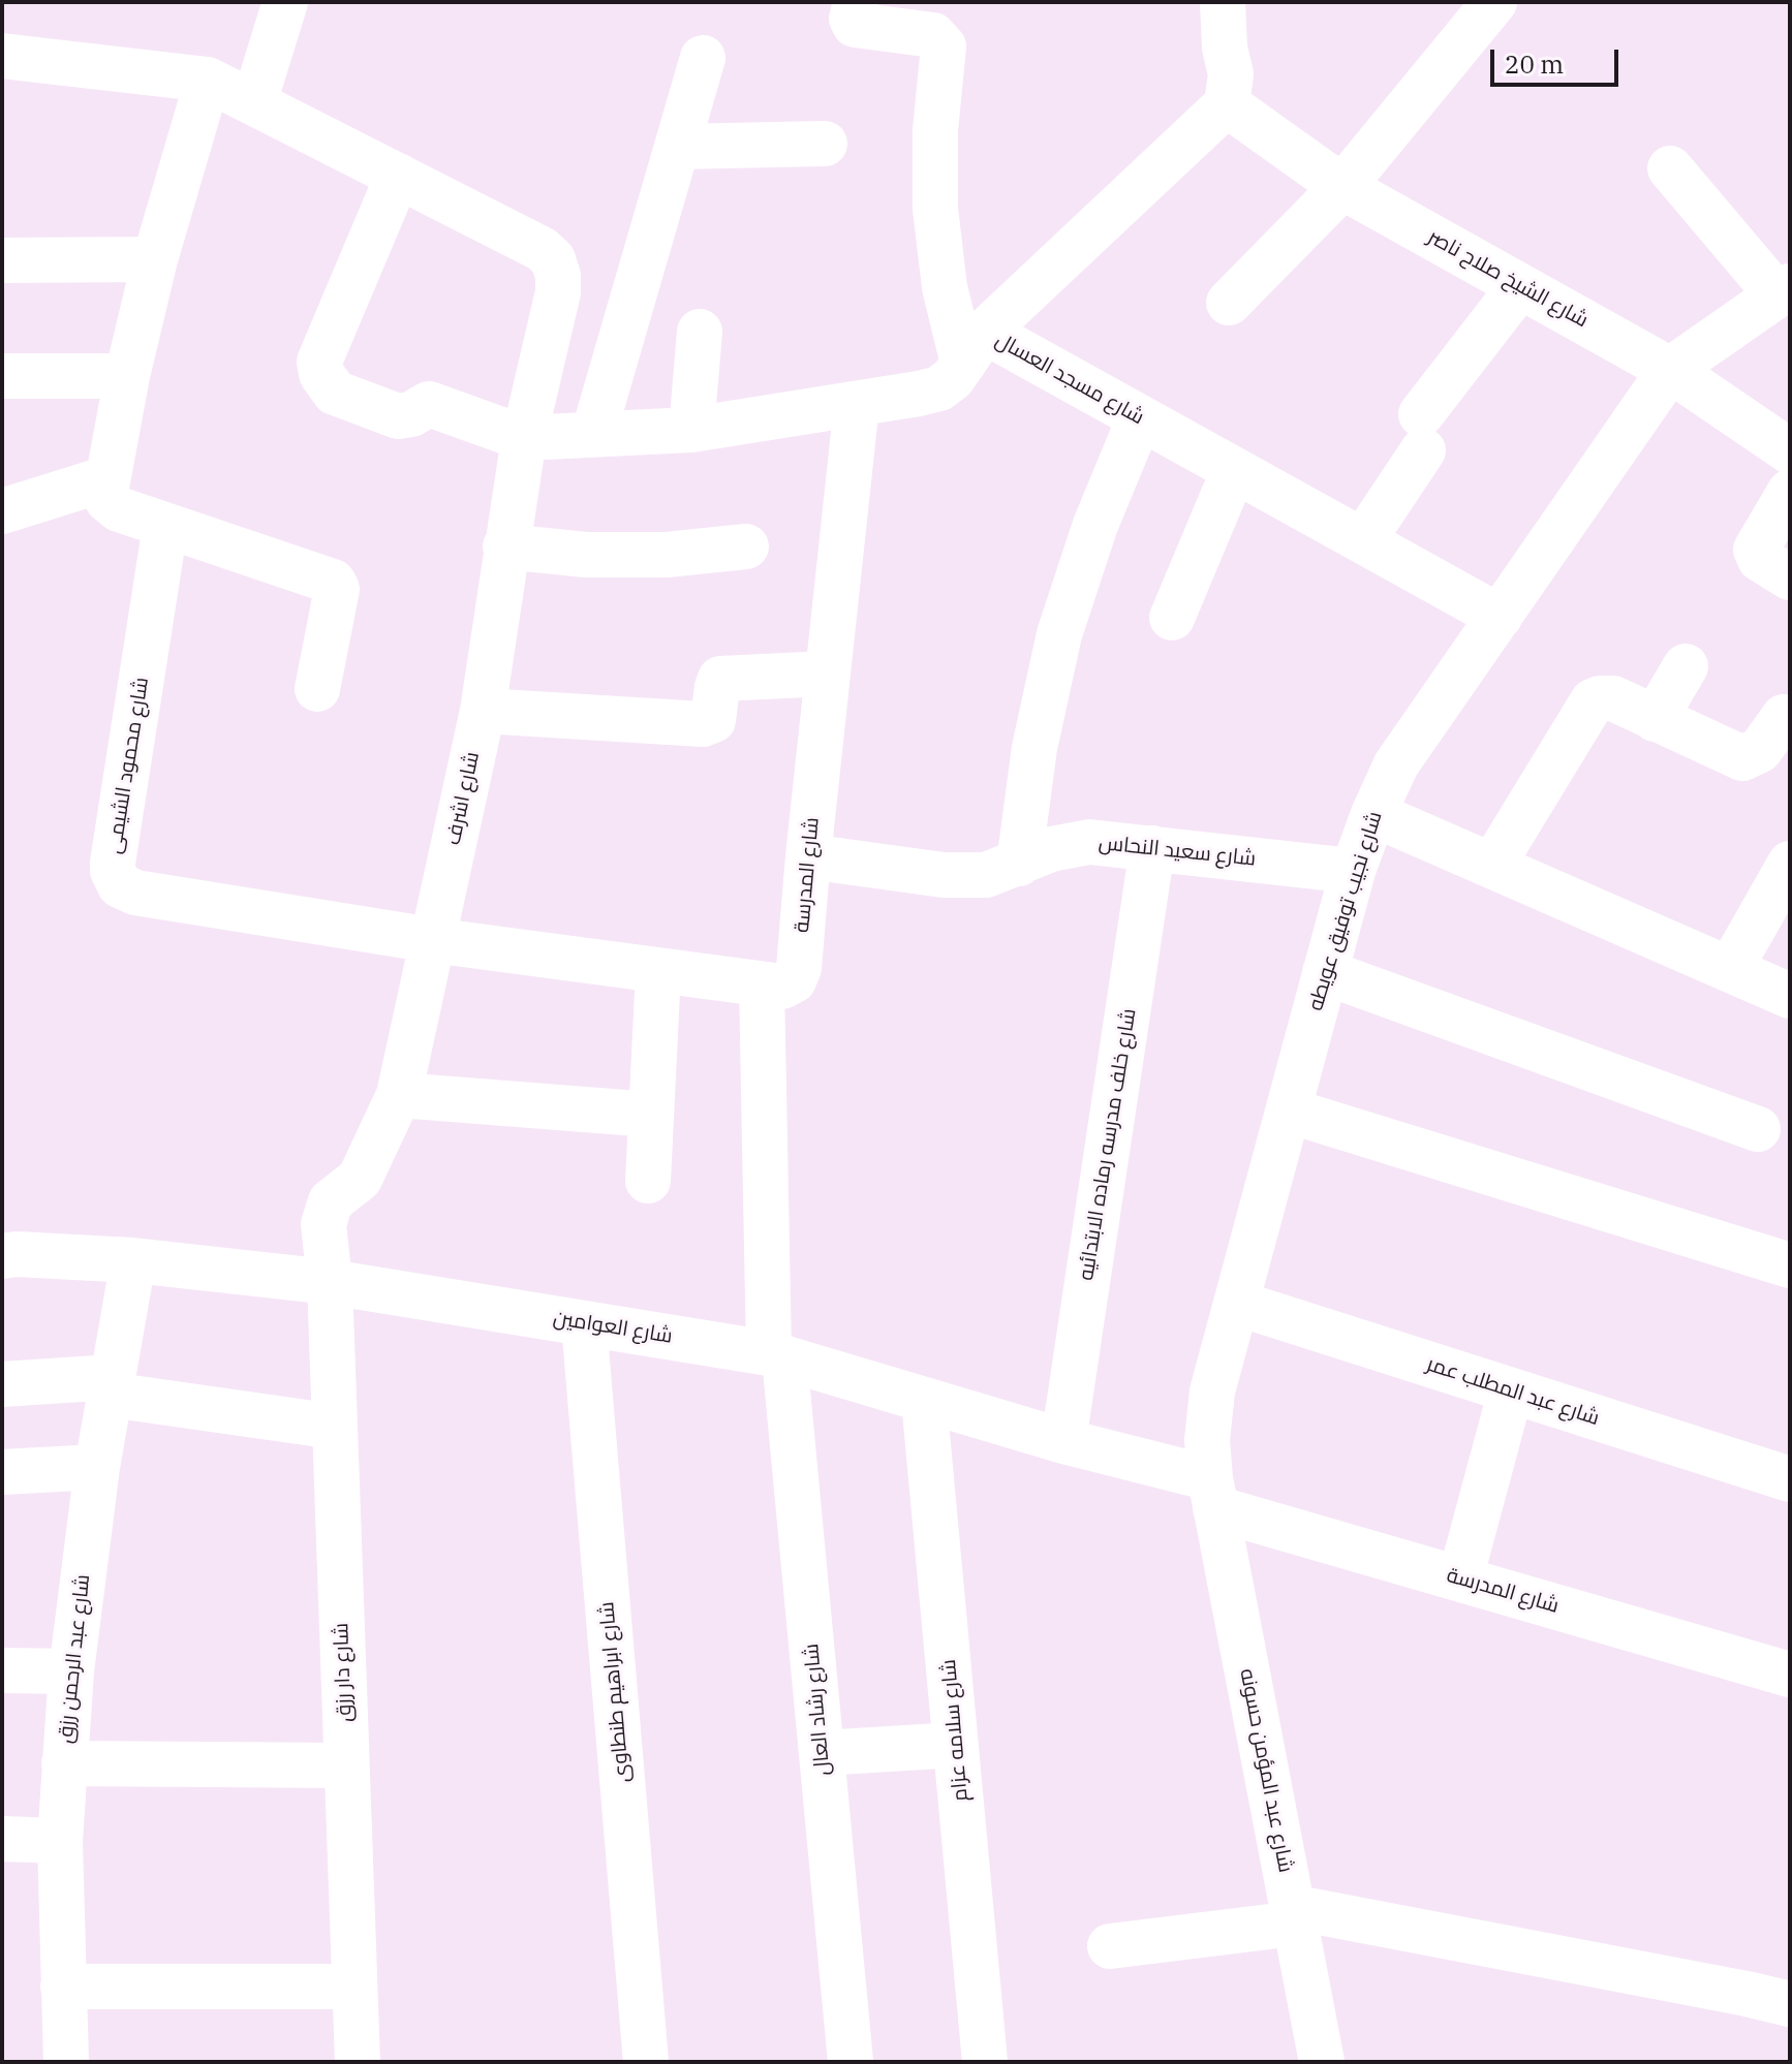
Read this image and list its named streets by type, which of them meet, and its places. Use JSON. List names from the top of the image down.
{
  "streets": {
    "street": [
      "شارع الشيخ صلاح ناصر",
      "شارع مسجد العسال",
      "شارع محمود الشيمى",
      "شارع اشرف",
      "شارع سعيد النحاس",
      "شارع المدرسة",
      "شارع نجيب توفيق عويطه",
      "شارع خلف مدرسه رماده الابتدائيه",
      "شارع العوامين",
      "شارع عبد المطلب عمر",
      "شارع عبد الرحمن رزق",
      "شارع دار رزق",
      "شارع ابراهيم طنطاوى",
      "شارع رشاد العال",
      "شارع سلامه عزام",
      "شارع عبد المؤمن حسونه"
    ]
  },
  "crossings": [
    ["شارع الشيخ صلاح ناصر", "شارع نجيب توفيق عويطه"],
    ["شارع مسجد العسال", "شارع اشرف"],
    ["شارع مسجد العسال", "شارع المدرسة"],
    ["شارع مسجد العسال", "شارع نجيب توفيق عويطه"],
    ["شارع محمود الشيمى", "شارع اشرف"],
    ["شارع محمود الشيمى", "شارع المدرسة"],
    ["شارع اشرف", "شارع المدرسة"],
    ["شارع اشرف", "شارع العوامين"],
    ["شارع اشرف", "شارع دار رزق"],
    ["شارع سعيد النحاس", "شارع المدرسة"],
    ["شارع سعيد النحاس", "شارع نجيب توفيق عويطه"],
    ["شارع سعيد النحاس", "شارع خلف مدرسه رماده الابتدائيه"],
    ["شارع المدرسة", "شارع نجيب توفيق عويطه"],
    ["شارع المدرسة", "شارع العوامين"],
    ["شارع المدرسة", "شارع رشاد العال"],
    ["شارع المدرسة", "شارع عبد المؤمن حسونه"],
    ["شارع نجيب توفيق عويطه", "شارع العوامين"],
    ["شارع نجيب توفيق عويطه", "شارع عبد المطلب عمر"],
    ["شارع نجيب توفيق عويطه", "شارع عبد المؤمن حسونه"],
    ["شارع خلف مدرسه رماده الابتدائيه", "شارع العوامين"],
    ["شارع العوامين", "شارع عبد الرحمن رزق"],
    ["شارع العوامين", "شارع دار رزق"],
    ["شارع العوامين", "شارع ابراهيم طنطاوى"],
    ["شارع العوامين", "شارع رشاد العال"],
    ["شارع العوامين", "شارع سلامه عزام"],
    ["شارع العوامين", "شارع عبد المؤمن حسونه"]
  ],
  "scale_bar": "20 m"
}
